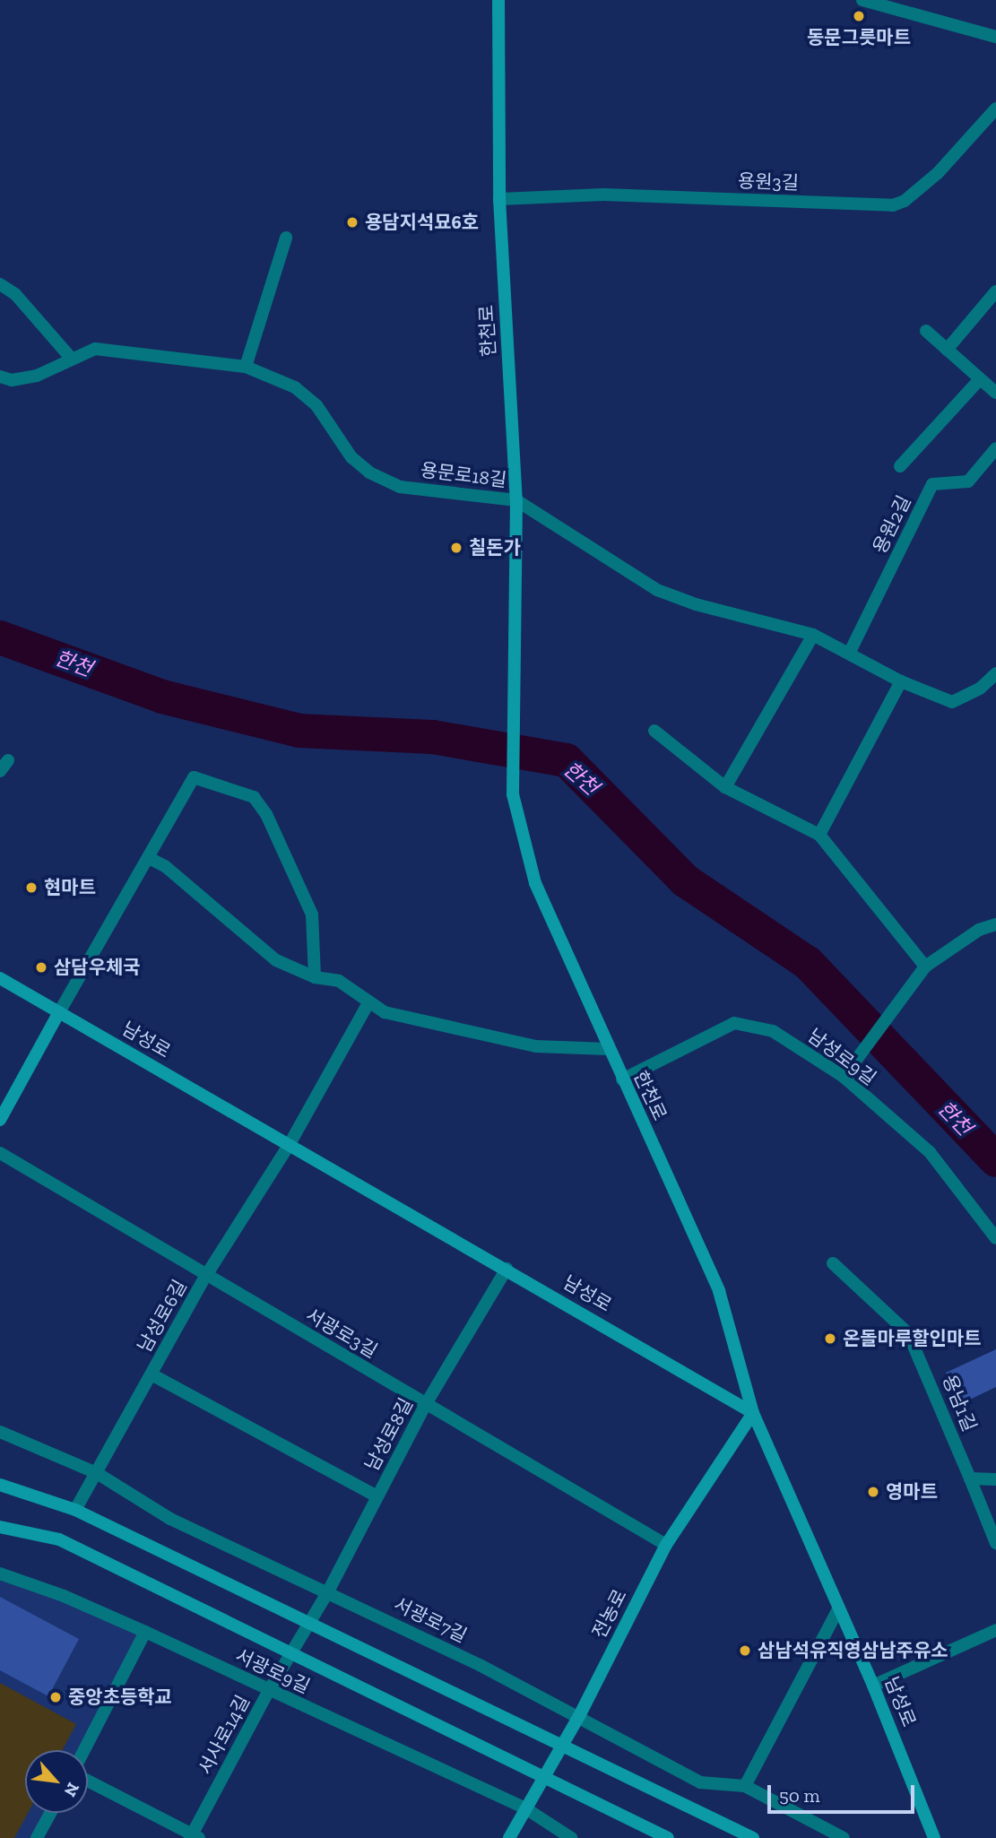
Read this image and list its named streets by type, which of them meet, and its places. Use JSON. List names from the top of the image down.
{
  "streets": {
    "street": [
      "용원3길",
      "한천로",
      "용문로18길",
      "용원2길",
      "남성로",
      "남성로9길",
      "남성로6길",
      "서광로3길",
      "용남1길",
      "남성로8길",
      "전농로",
      "서광로7길",
      "서광로9길",
      "서사로14길"
    ]
  },
  "crossings": [
    ["용원3길", "한천로"],
    ["한천로", "용문로18길"],
    ["한천로", "남성로"],
    ["한천로", "남성로9길"],
    ["한천로", "전농로"],
    ["용문로18길", "용원2길"],
    ["남성로", "남성로6길"],
    ["남성로", "남성로8길"],
    ["남성로", "전농로"],
    ["남성로6길", "서광로3길"],
    ["남성로6길", "서광로7길"],
    ["서광로3길", "남성로8길"],
    ["서광로3길", "전농로"],
    ["남성로8길", "서광로7길"],
    ["남성로8길", "서사로14길"],
    ["전농로", "서광로7길"],
    ["전농로", "서광로9길"],
    ["서광로9길", "서사로14길"]
  ],
  "water": ["한천"],
  "places": [
    "동문그릇마트",
    "용담지석묘6호",
    "칠돈가",
    "현마트",
    "삼담우체국",
    "온돌마루할인마트",
    "영마트",
    "삼남석유직영삼남주유소",
    "중앙초등학교"
  ],
  "scale_bar": "50 m",
  "north": "bottom right"
}
